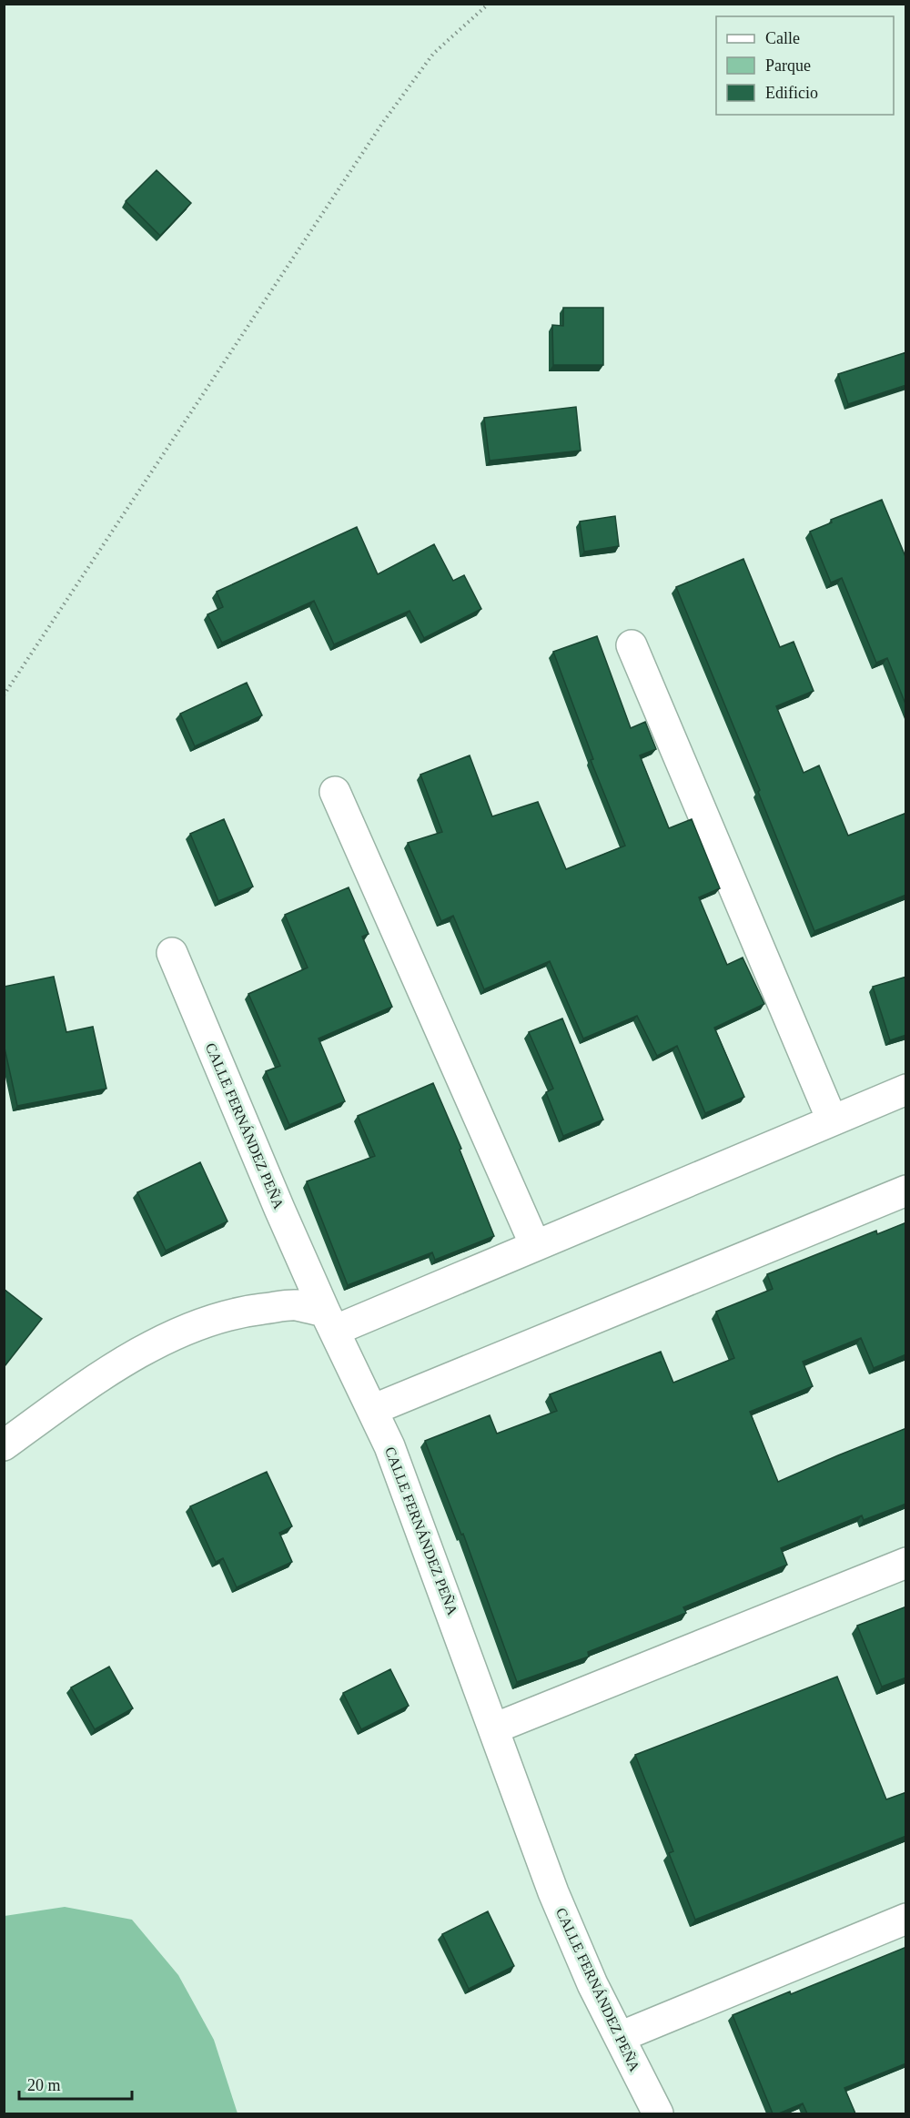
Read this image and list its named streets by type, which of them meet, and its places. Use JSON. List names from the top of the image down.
{
  "streets": {
    "street": ["CALLE FERNÁNDEZ PEÑA"]
  },
  "legend": ["Calle", "Parque", "Edificio"],
  "scale_bar": "20 m"
}
